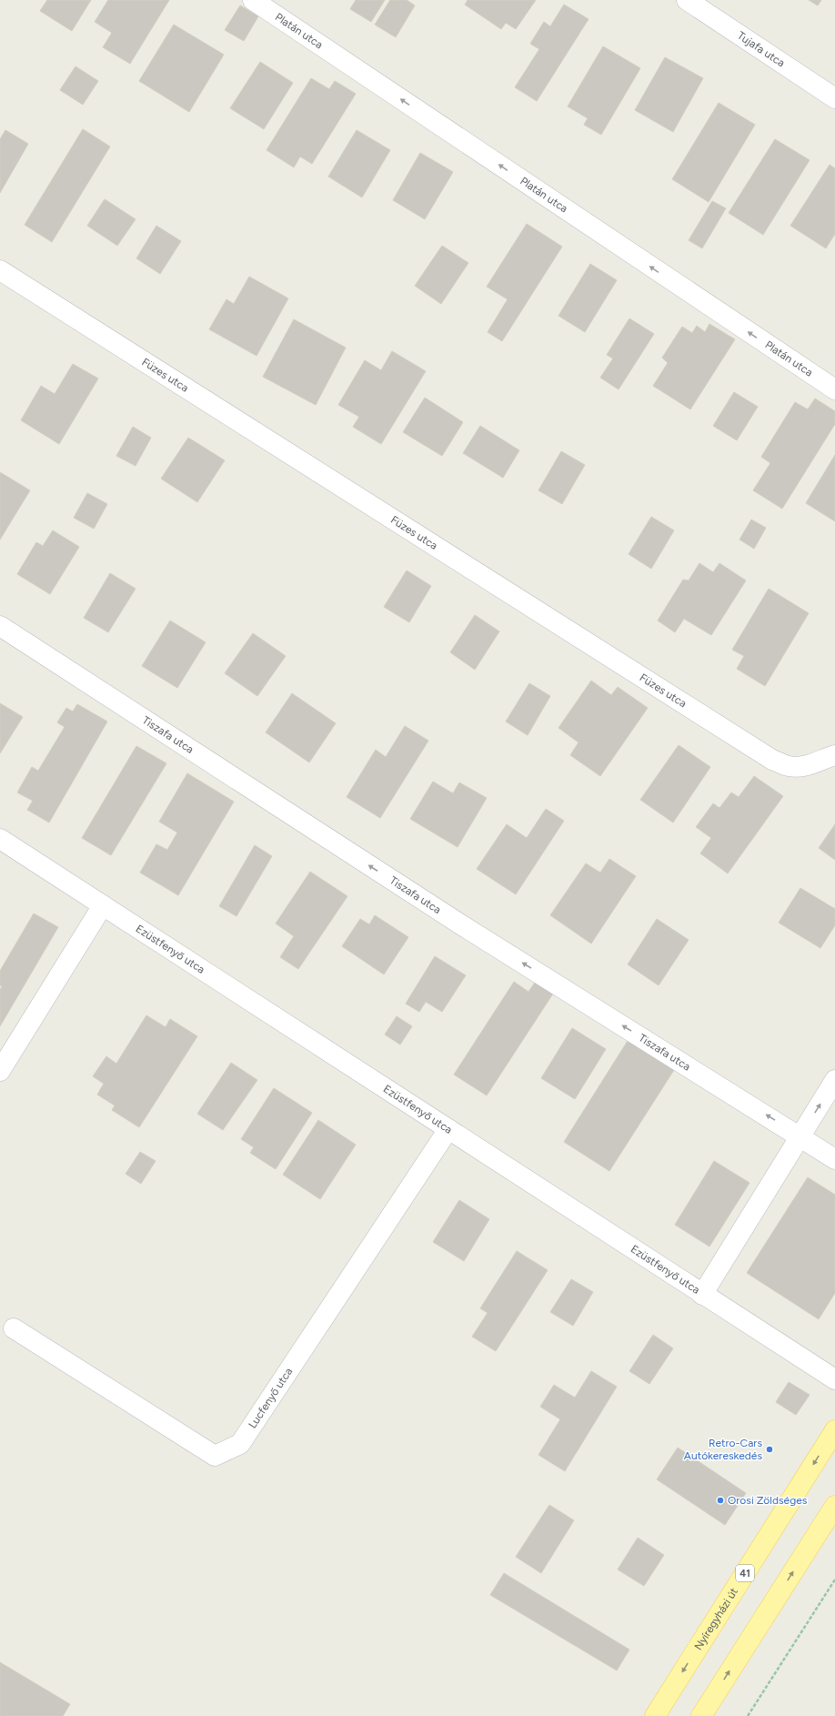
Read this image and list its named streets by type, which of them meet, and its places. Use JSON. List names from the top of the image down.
{
  "streets": {
    "main road": ["41", "Nyíregyházi út"],
    "street": [
      "Platán utca",
      "Tujafa utca",
      "Füzes utca",
      "Tiszafa utca",
      "Ezüstfenyő utca",
      "Lucfenyő utca"
    ]
  },
  "crossings": [
    ["Ezüstfenyő utca", "Lucfenyő utca"]
  ],
  "one_way": ["Platán utca", "Tiszafa utca"],
  "places": ["Retro-Cars Autókereskedés", "Orosi Zöldséges"]
}
